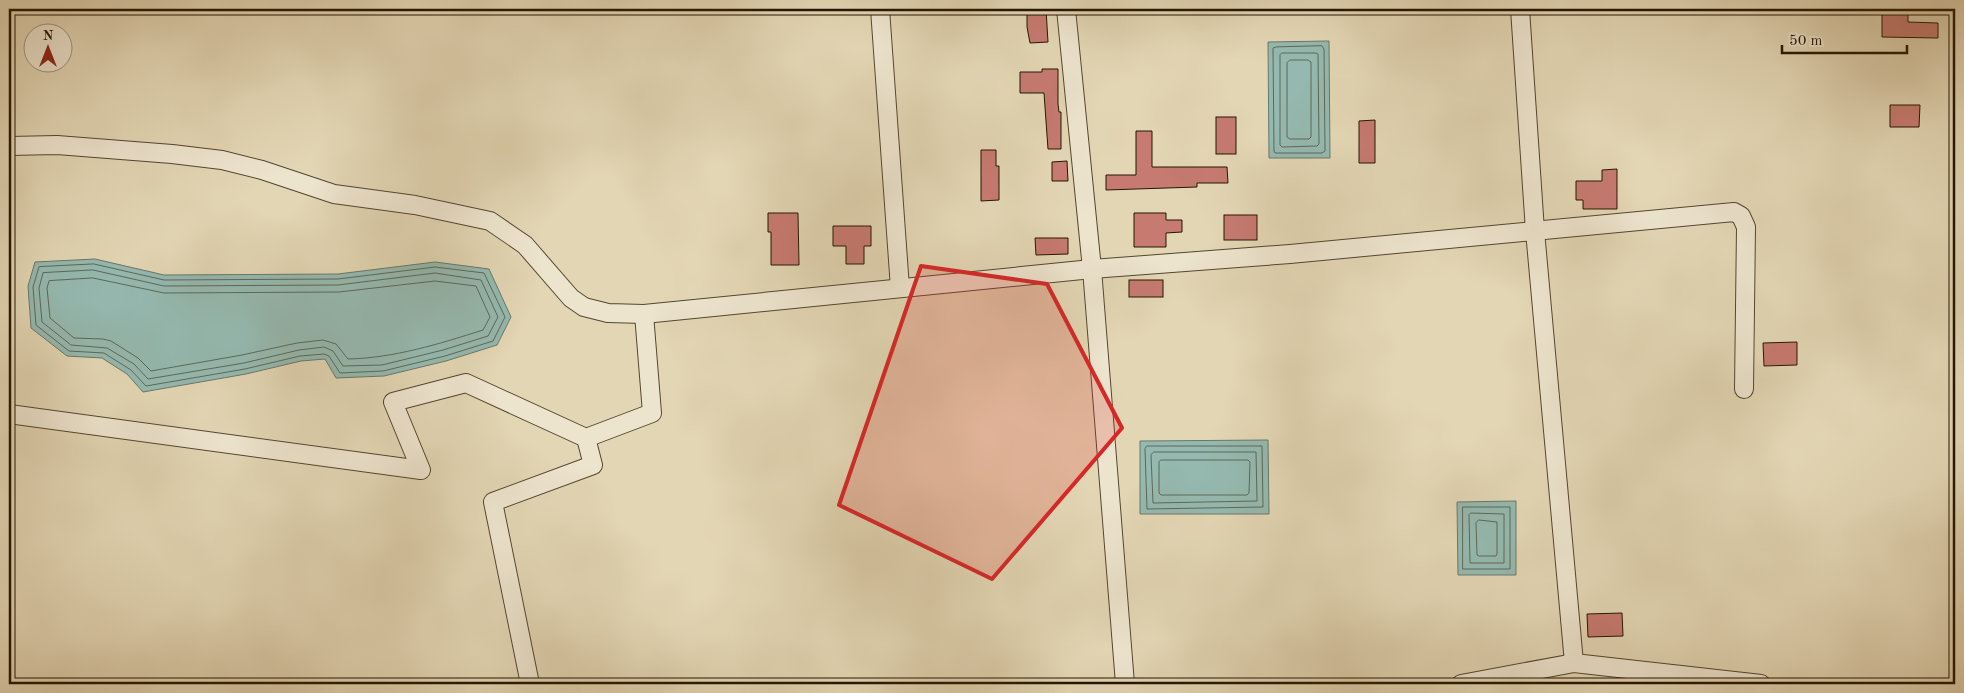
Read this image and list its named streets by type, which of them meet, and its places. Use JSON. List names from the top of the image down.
{
  "scale_bar": "50 m",
  "north": "top"
}
